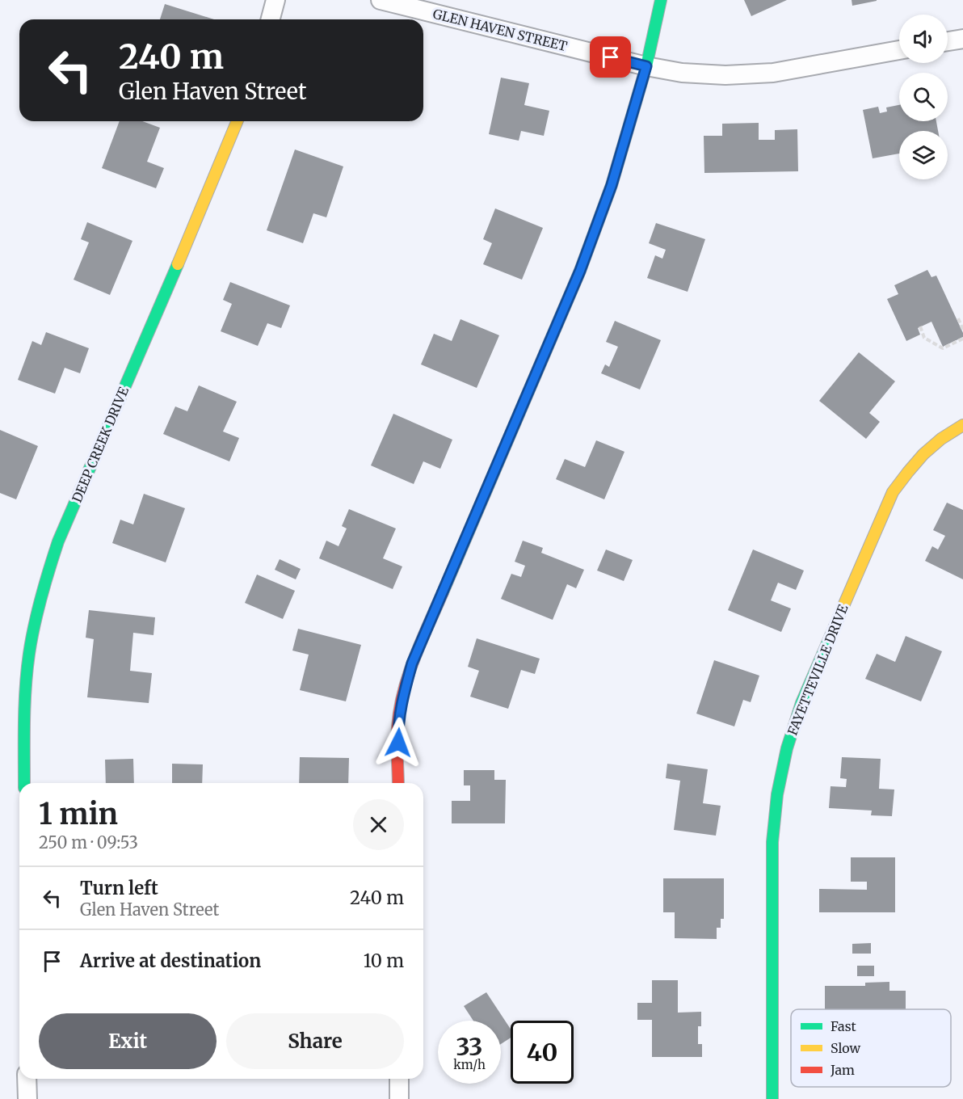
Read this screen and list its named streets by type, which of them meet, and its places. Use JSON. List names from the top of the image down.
{
  "streets": {
    "street": ["GLEN HAVEN STREET", "DEEP CREEK DRIVE", "FAYETTEVILLE DRIVE"]
  },
  "legend": ["Fast", "Slow", "Jam"],
  "page": {
    "turn": ["240 m", "Glen Haven Street"],
    "heading": ["1 min", "250 m · 09:53"],
    "list": [
      {
        "name": "Turn left",
        "note": "Glen Haven Street",
        "value": "240 m"
      },
      {
        "name": "Arrive at destination",
        "value": "10 m"
      }
    ],
    "buttons": ["Exit", "Share"],
    "speed": "33 km/h",
    "limit": "40"
  }
}
